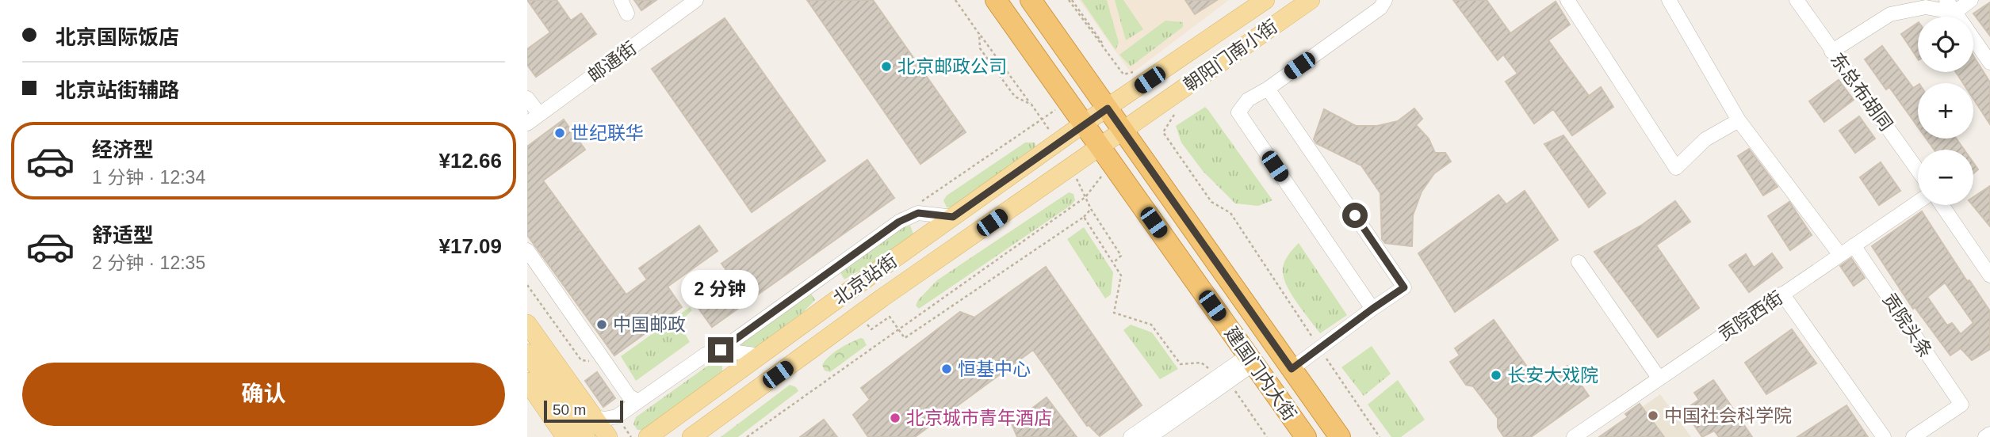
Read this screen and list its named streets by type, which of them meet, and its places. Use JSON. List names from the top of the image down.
{
  "streets": {
    "highway": ["建国门内大街"],
    "main road": ["朝阳门南小街", "北京站街"],
    "street": [
      "邮通街",
      "东总布胡同",
      "贡院西街",
      "贡院头条"
    ]
  },
  "crossings": [
    ["朝阳门南小街", "北京站街"],
    ["朝阳门南小街", "建国门内大街"],
    ["北京站街", "建国门内大街"],
    ["贡院西街", "贡院头条"]
  ],
  "places": [
    "北京邮政公司",
    "世纪联华",
    "中国邮政",
    "恒基中心",
    "长安大戏院",
    "中国社会科学院",
    "北京城市青年酒店"
  ],
  "scale_bar": "50 m",
  "page": {
    "banner": ["北京国际饭店", "北京站街辅路"],
    "map_buttons": ["+", "−"],
    "list": [
      {
        "name": "经济型",
        "note": "1 分钟 · 12:34",
        "value": "¥12.66"
      },
      {
        "name": "舒适型",
        "note": "2 分钟 · 12:35",
        "value": "¥17.09"
      }
    ],
    "bubble": "2 分钟",
    "buttons": "确认",
    "scale": "50 m"
  }
}
